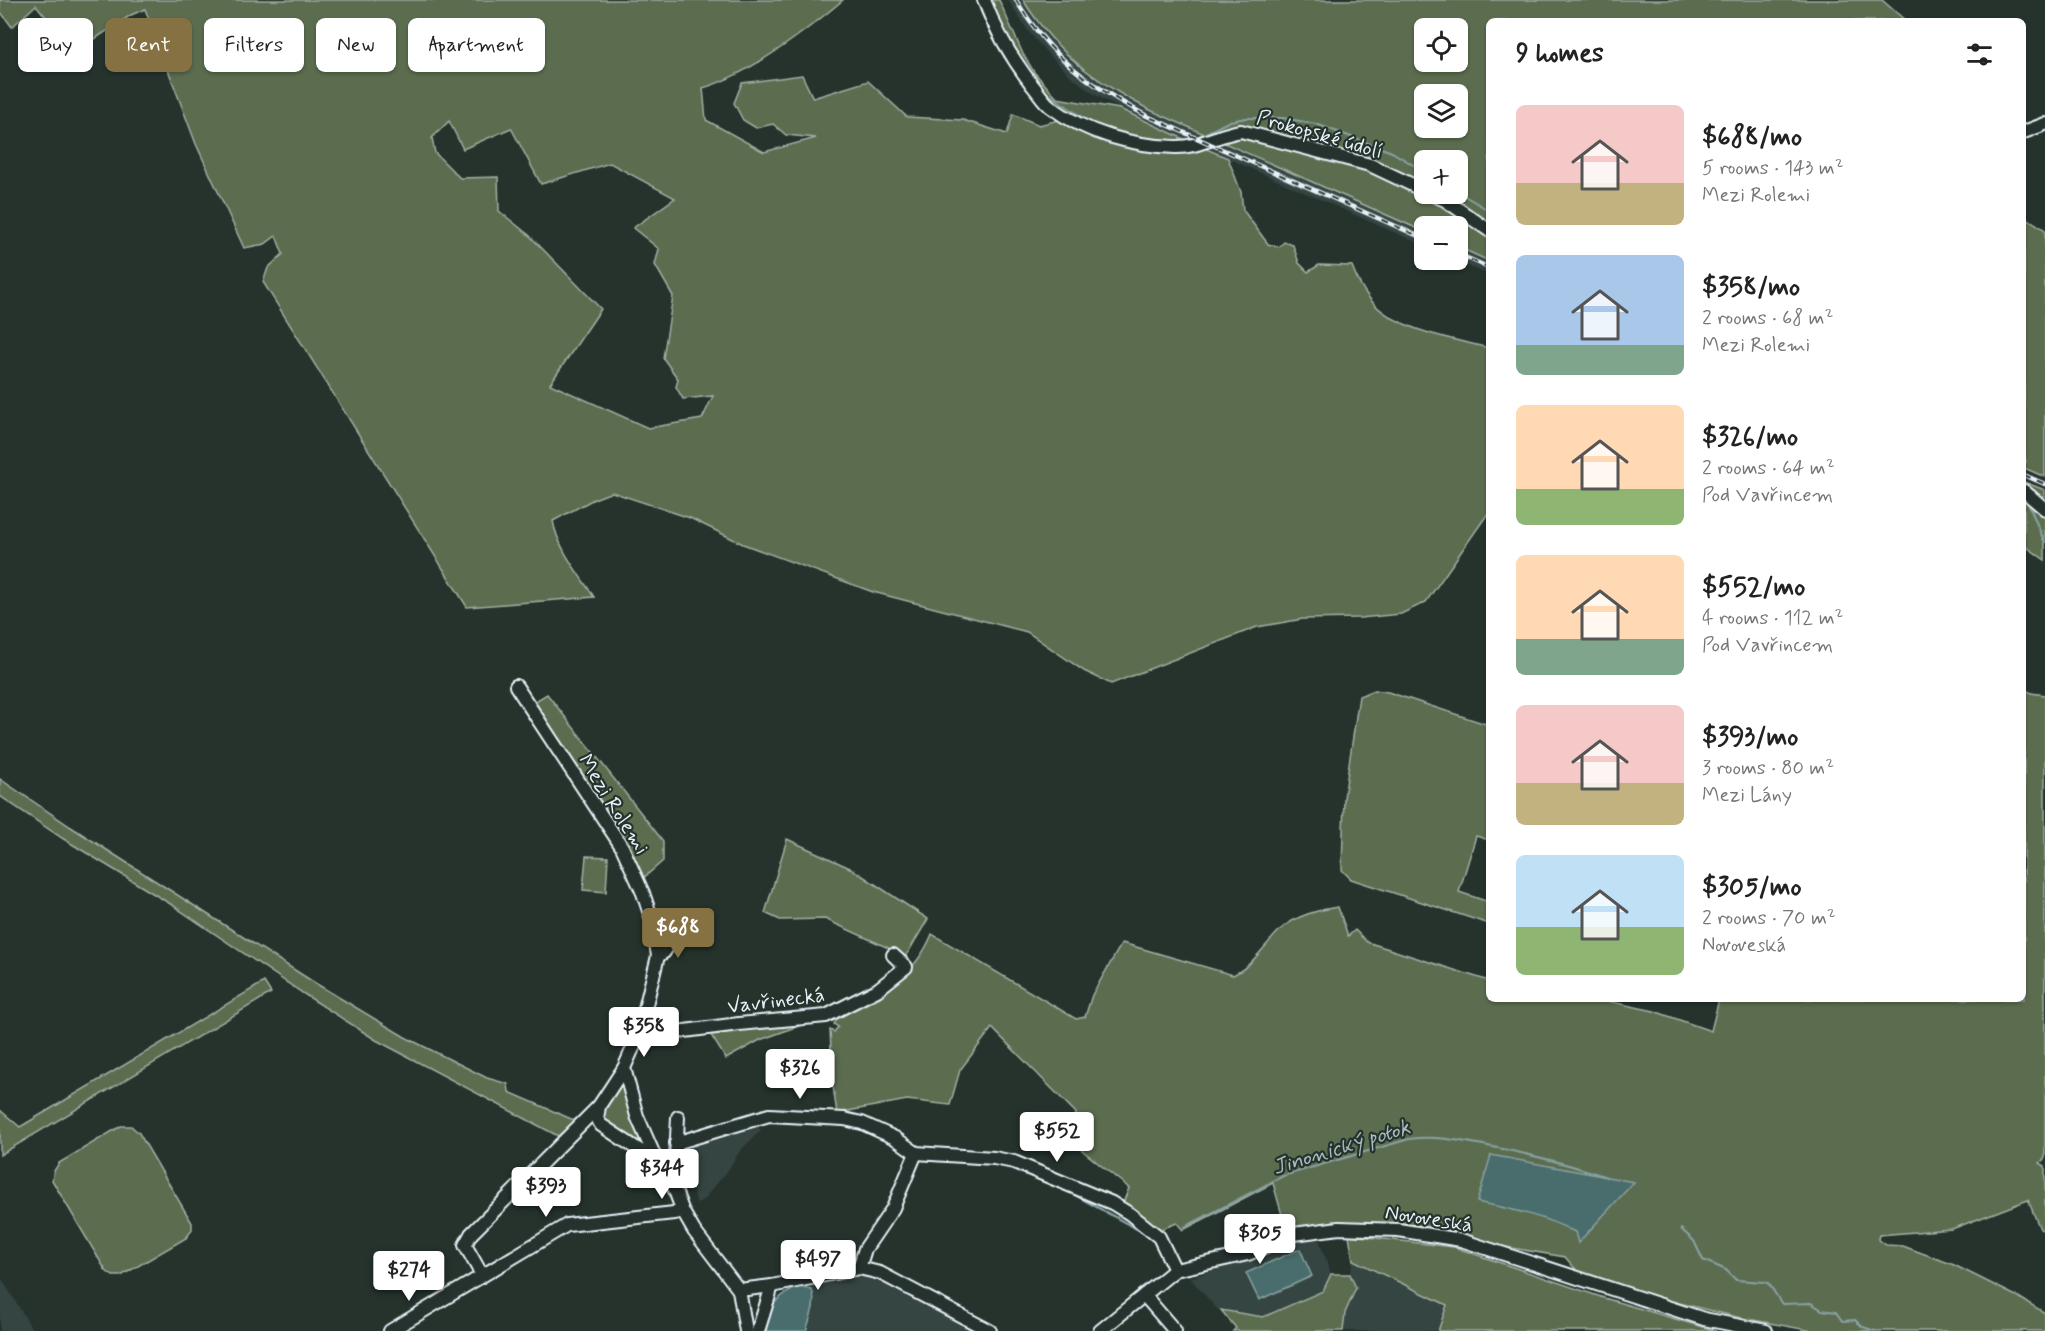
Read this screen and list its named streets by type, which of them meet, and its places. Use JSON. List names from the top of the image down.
{
  "streets": {
    "street": [
      "Prokopské údolí",
      "Mezi Rolemi",
      "Vavřinecká",
      "Novoveská"
    ]
  },
  "crossings": [
    ["Mezi Rolemi", "Vavřinecká"]
  ],
  "water": ["Jinonický potok"],
  "page": {
    "map_buttons": ["+", "−"],
    "chip": [
      "Buy",
      "Rent",
      "Filters",
      "New",
      "Apartment"
    ],
    "heading": "9 homes",
    "list": [
      {
        "name": "$688/mo",
        "note": "5 rooms · 143 m² · Mezi Rolemi"
      },
      {
        "name": "$358/mo",
        "note": "2 rooms · 68 m² · Mezi Rolemi"
      },
      {
        "name": "$326/mo",
        "note": "2 rooms · 64 m² · Pod Vavřincem"
      },
      {
        "name": "$552/mo",
        "note": "4 rooms · 112 m² · Pod Vavřincem"
      },
      {
        "name": "$393/mo",
        "note": "3 rooms · 80 m² · Mezi Lány"
      },
      {
        "name": "$305/mo",
        "note": "2 rooms · 70 m² · Novoveská"
      }
    ],
    "price": [
      "$688",
      "$358",
      "$326",
      "$552",
      "$344",
      "$393",
      "$305",
      "$497",
      "$274"
    ]
  }
}
